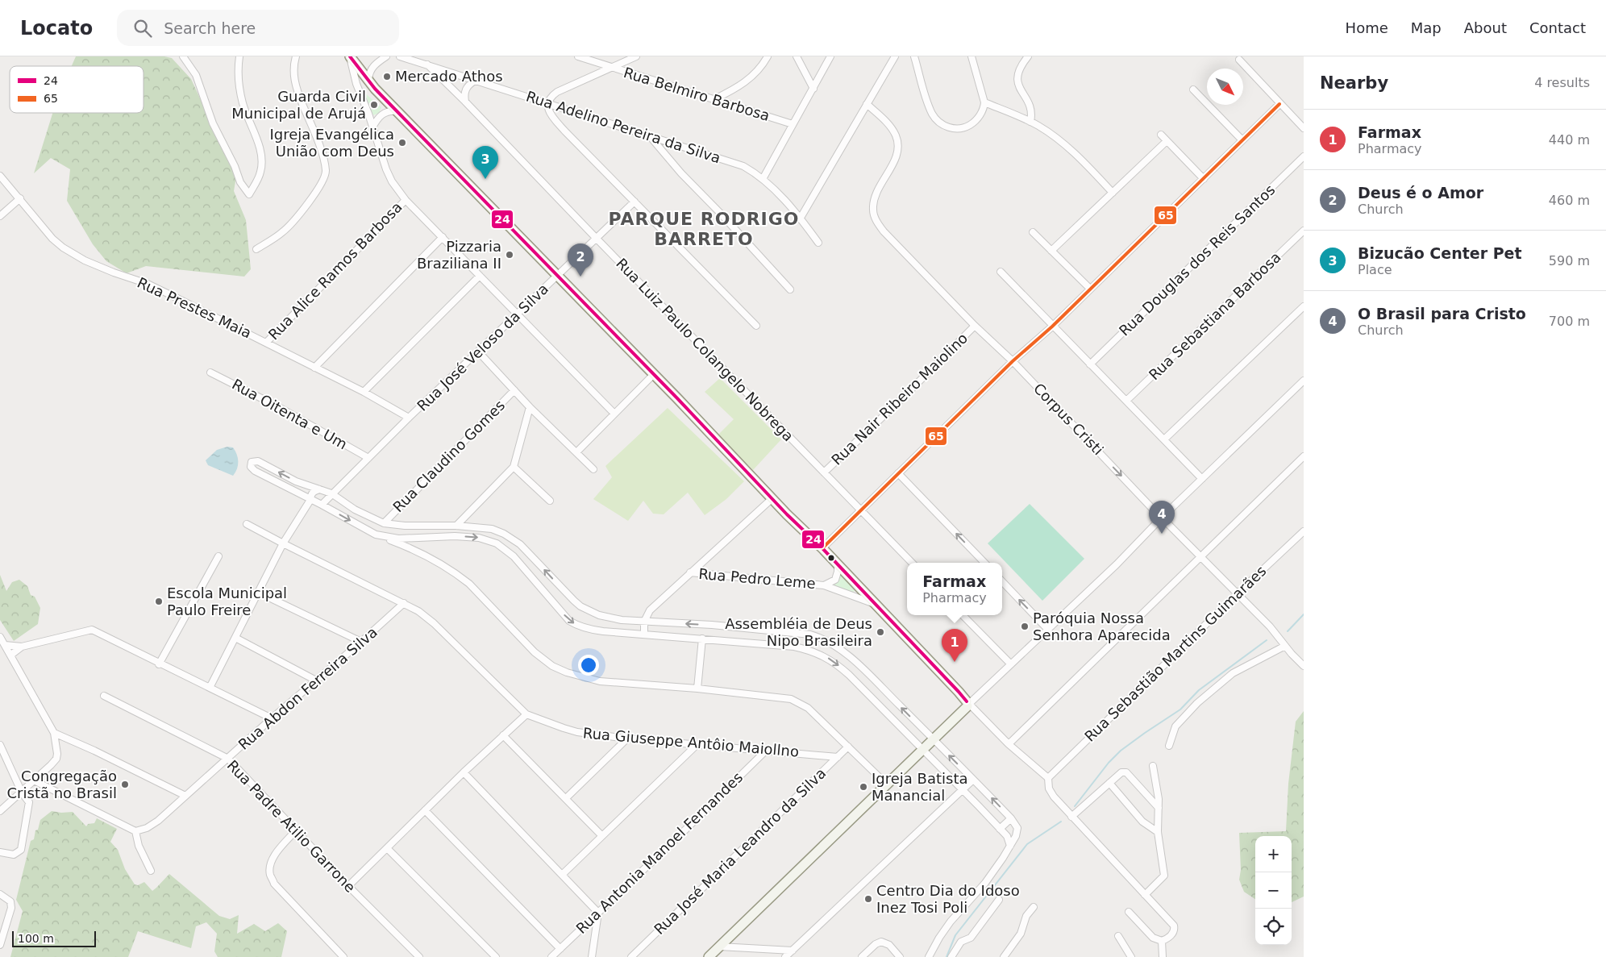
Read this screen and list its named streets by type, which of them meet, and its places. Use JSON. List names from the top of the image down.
{
  "streets": {
    "street": [
      "Rua Belmiro Barbosa",
      "Rua Adelino Pereira da Silva",
      "Rua Douglas dos Reis Santos",
      "Rua Alice Ramos Barbosa",
      "Rua Prestes Maia",
      "Rua Sebastiana Barbosa",
      "Rua José Veloso da Silva",
      "Rua Luiz Paulo Colangelo Nobrega",
      "Rua Nair Ribeiro Maiolino",
      "Rua Oitenta e Um",
      "Corpus Cristi",
      "Rua Claudino Gomes",
      "Rua Pedro Leme",
      "Rua Sebastião Martins Guimarães",
      "Rua Abdon Ferreira Silva",
      "Rua Giuseppe Antôio Maiollno",
      "Rua Padre Atilio Garrone",
      "Rua José Maria Leandro da Silva",
      "Rua Antonia Manoel Fernandes"
    ]
  },
  "crossings": [
    ["Rua Adelino Pereira da Silva", "Rua Luiz Paulo Colangelo Nobrega"],
    ["Rua Alice Ramos Barbosa", "Rua Prestes Maia"],
    ["Rua Prestes Maia", "Rua José Veloso da Silva"],
    ["Rua José Veloso da Silva", "Rua Luiz Paulo Colangelo Nobrega"],
    ["Rua José Veloso da Silva", "Rua Oitenta e Um"],
    ["Rua Luiz Paulo Colangelo Nobrega", "Rua Nair Ribeiro Maiolino"],
    ["Rua Nair Ribeiro Maiolino", "Corpus Cristi"],
    ["Corpus Cristi", "Rua Sebastião Martins Guimarães"],
    ["Rua Abdon Ferreira Silva", "Rua Giuseppe Antôio Maiollno"],
    ["Rua Abdon Ferreira Silva", "Rua Padre Atilio Garrone"],
    ["Rua Giuseppe Antôio Maiollno", "Rua José Maria Leandro da Silva"],
    ["Rua Giuseppe Antôio Maiollno", "Rua Antonia Manoel Fernandes"]
  ],
  "districts": ["PARQUE RODRIGO BARRETO"],
  "places": [
    "Mercado Athos",
    "Guarda Civil Municipal de Arujá",
    "Igreja Evangélica União com Deus",
    "Pizzaria Braziliana II",
    "Escola Municipal Paulo Freire",
    "Paróquia Nossa Senhora Aparecida",
    "Assembléia de Deus Nipo Brasileira",
    "Congregação Cristã no Brasil",
    "Igreja Batista Manancial",
    "Centro Dia do Idoso Inez Tosi Poli"
  ],
  "lines": ["transit line 24", "transit line 65"],
  "legend": ["24", "65"],
  "scale_bar": "100 m",
  "north": "bottom right",
  "page": {
    "header": "Locato",
    "search": "Search here",
    "nav": [
      "Home",
      "Map",
      "About",
      "Contact"
    ],
    "heading": ["Nearby", "4 results"],
    "list": [
      {
        "mark": "1",
        "name": "Farmax",
        "note": "Pharmacy",
        "value": "440 m"
      },
      {
        "mark": "2",
        "name": "Deus é o Amor",
        "note": "Church",
        "value": "460 m"
      },
      {
        "mark": "3",
        "name": "Bizucão Center Pet",
        "note": "Place",
        "value": "590 m"
      },
      {
        "mark": "4",
        "name": "O Brasil para Cristo",
        "note": "Church",
        "value": "700 m"
      }
    ],
    "pins": [
      "3",
      "2",
      "4",
      "1"
    ],
    "popup": ["Farmax", "Pharmacy"],
    "map_buttons": ["+", "−"],
    "scale": "100 m"
  }
}
